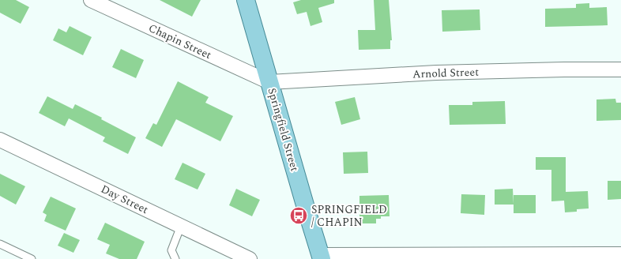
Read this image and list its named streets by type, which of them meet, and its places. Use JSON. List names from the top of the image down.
{
  "streets": {
    "main road": ["Springfield Street"],
    "street": ["Chapin Street", "Arnold Street", "Day Street"]
  },
  "crossings": [
    ["Chapin Street", "Arnold Street"],
    ["Chapin Street", "Springfield Street"],
    ["Arnold Street", "Springfield Street"]
  ],
  "places": {
    "bus stop": ["SPRINGFIELD / CHAPIN"]
  }
}
